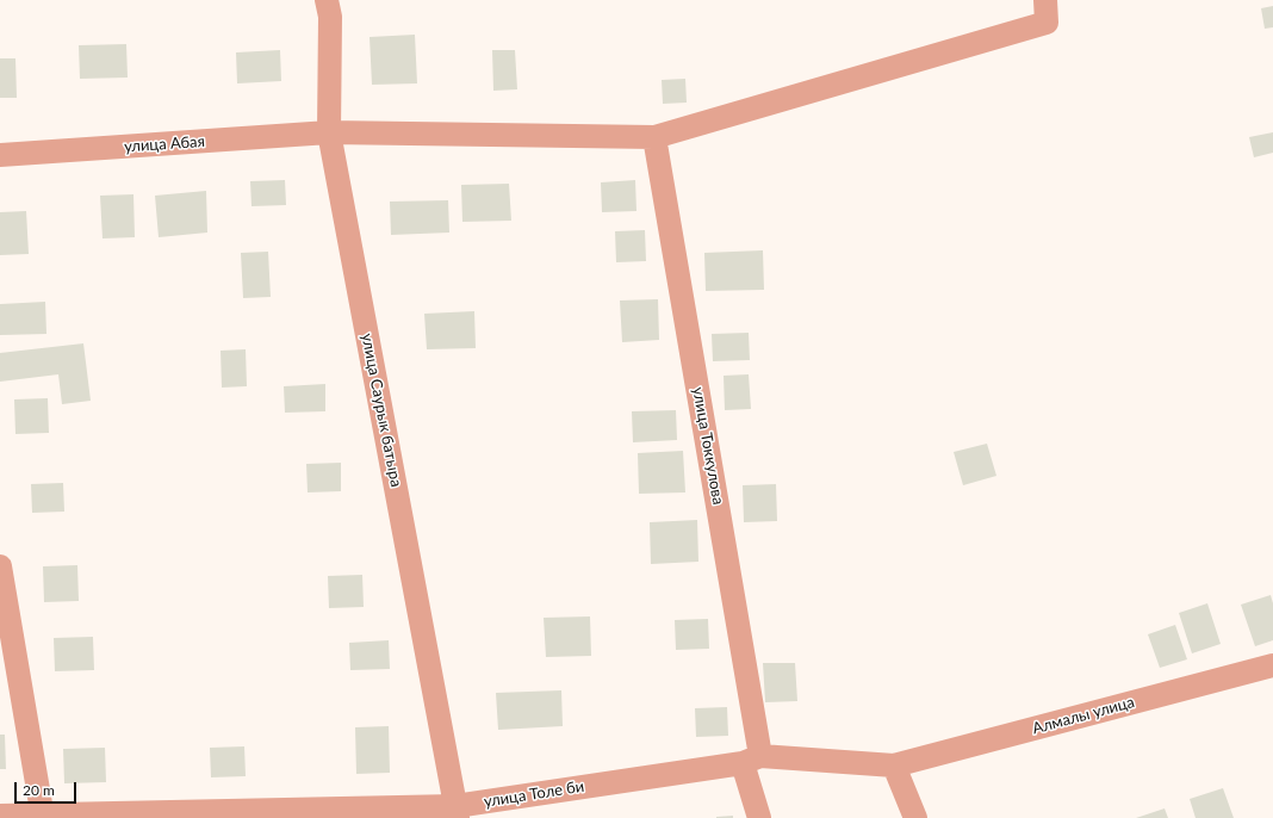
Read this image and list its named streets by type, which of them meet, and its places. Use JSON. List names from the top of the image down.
{
  "streets": {
    "street": [
      "улица Абая",
      "улица Саурык батыра",
      "улица Токкулова",
      "Алмалы улица",
      "улица Толе би"
    ]
  },
  "crossings": [
    ["улица Абая", "улица Саурык батыра"],
    ["улица Абая", "улица Токкулова"],
    ["улица Саурык батыра", "улица Толе би"],
    ["улица Токкулова", "улица Толе би"],
    ["Алмалы улица", "улица Толе би"]
  ],
  "scale_bar": "20 m"
}
